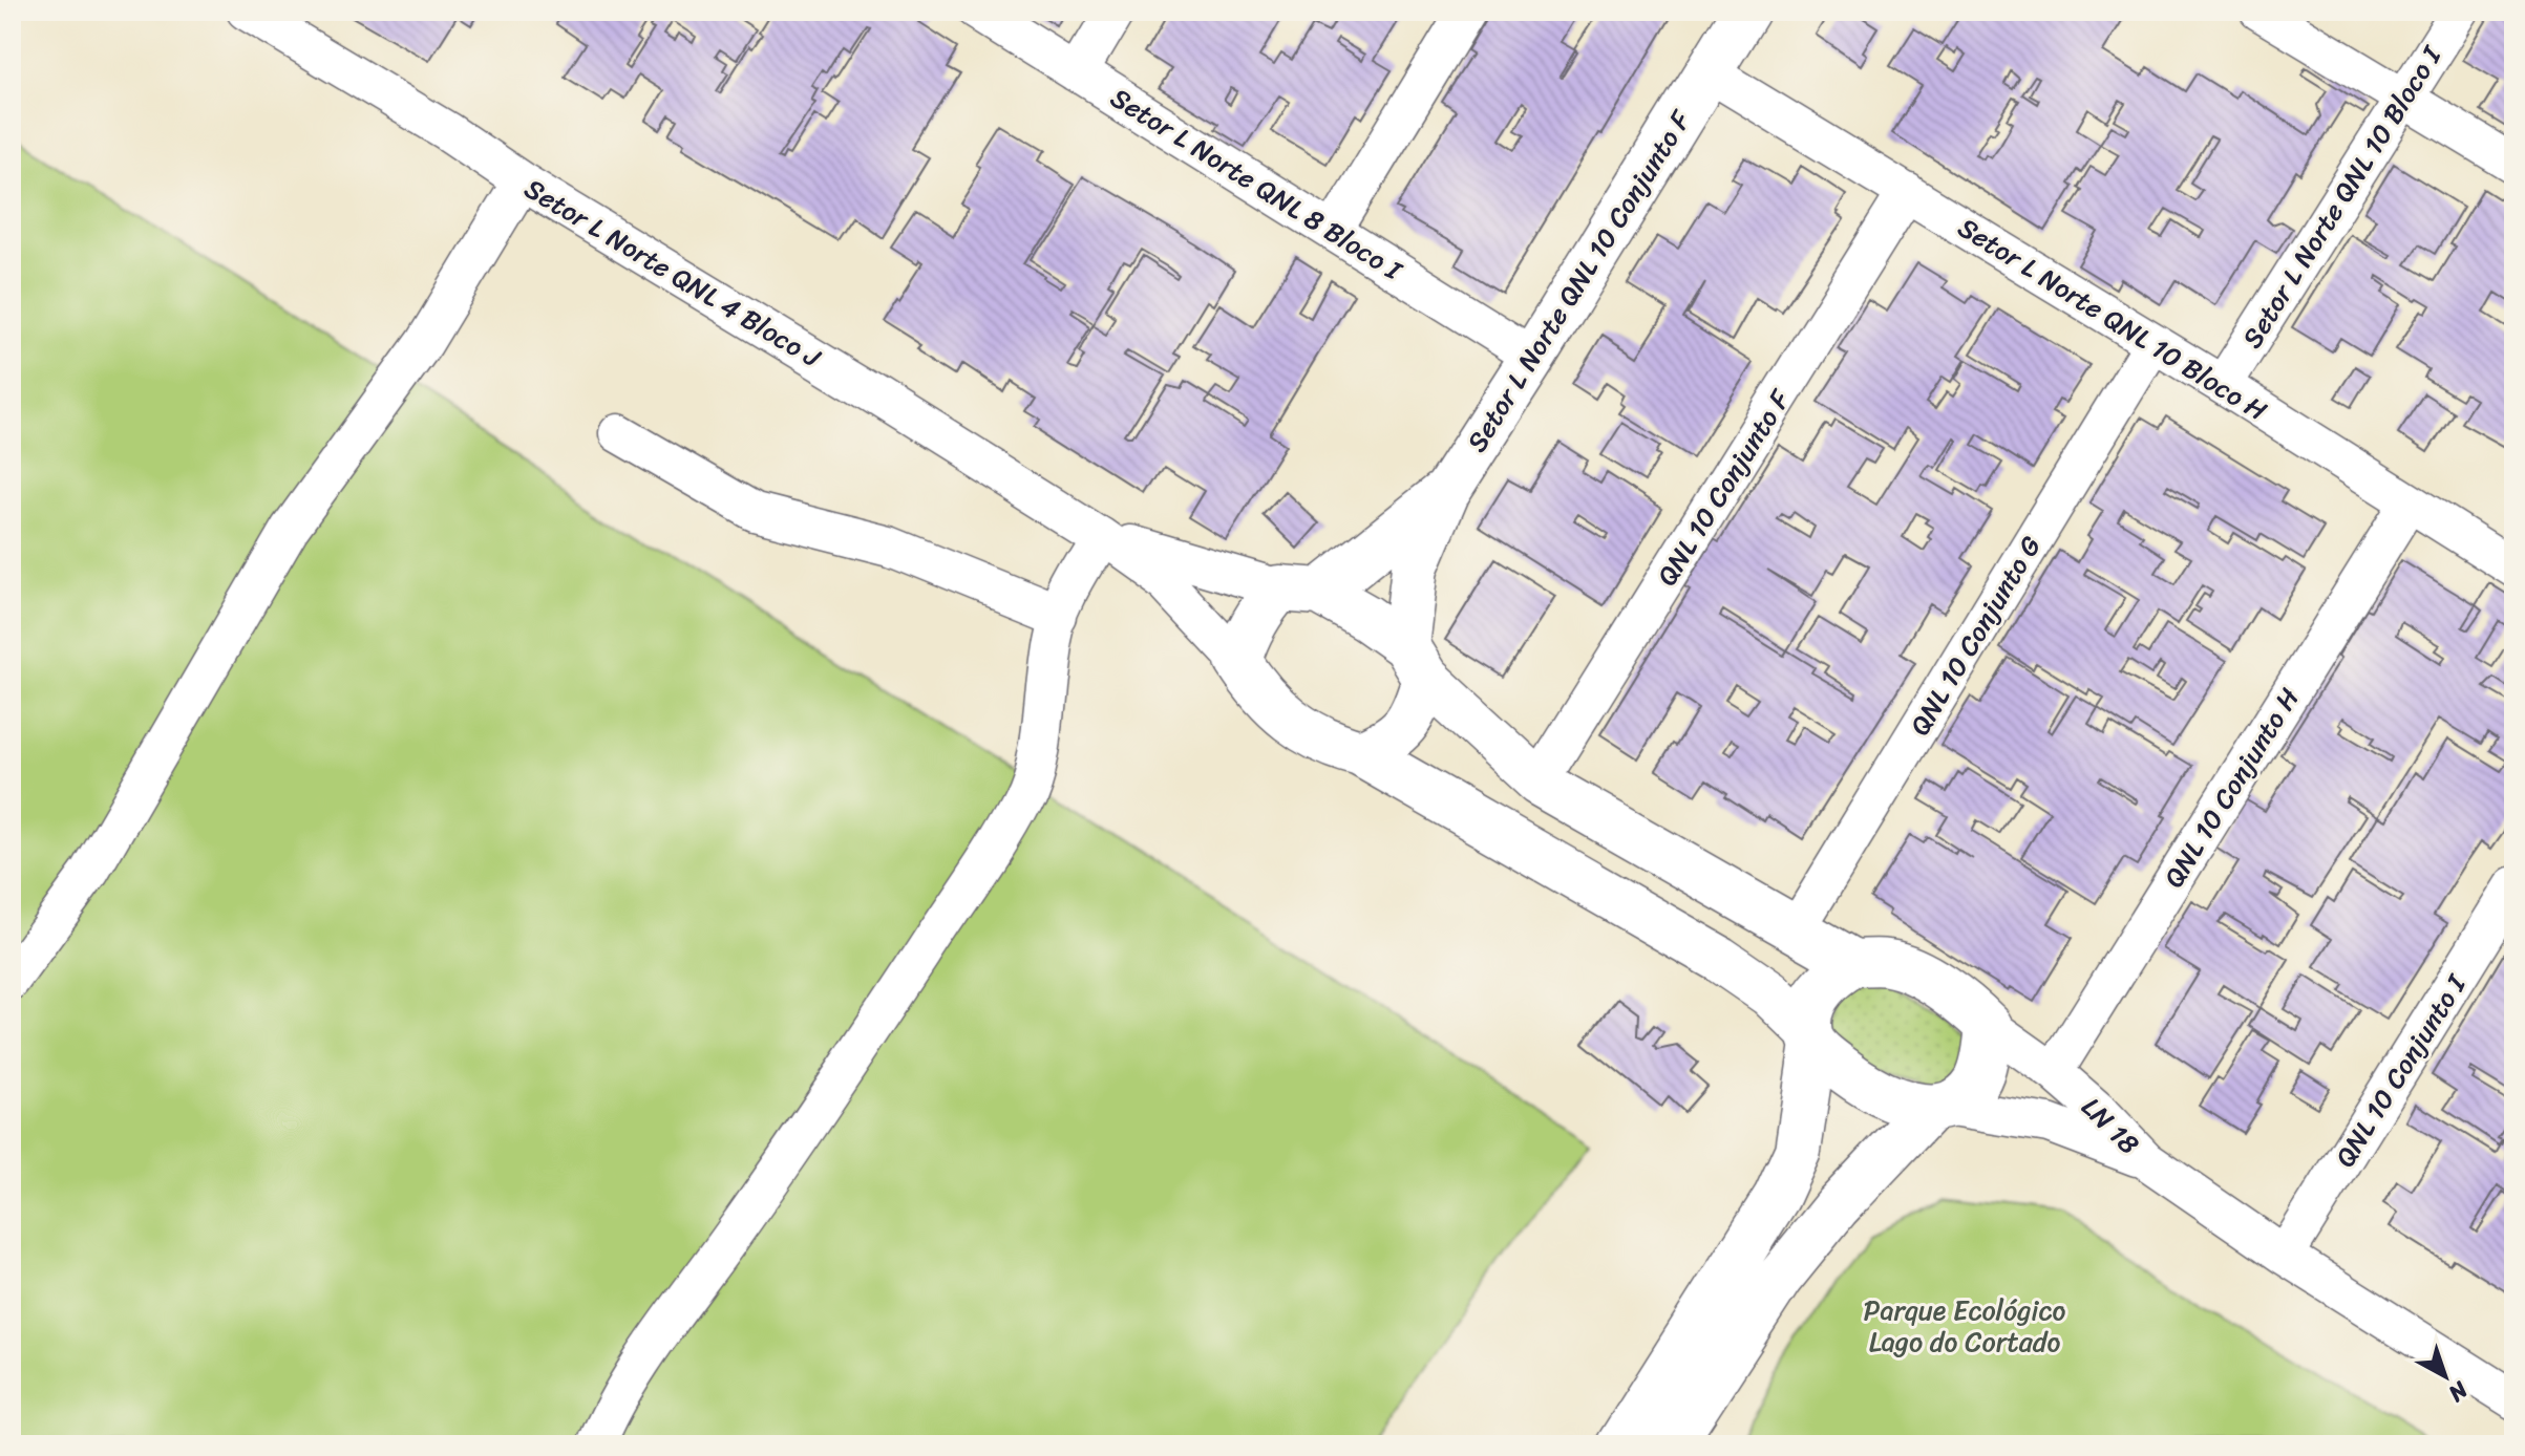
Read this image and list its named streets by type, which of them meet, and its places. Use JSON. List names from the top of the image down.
{
  "streets": {
    "main road": ["Setor L Norte QNL 10 Conjunto F"],
    "street": [
      "Setor L Norte QNL 8 Bloco I",
      "Setor L Norte QNL 10 Bloco I",
      "Setor L Norte QNL 4 Bloco J",
      "Setor L Norte QNL 10 Bloco H",
      "QNL 10 Conjunto F",
      "QNL 10 Conjunto G",
      "QNL 10 Conjunto H",
      "QNL 10 Conjunto I",
      "LN 18"
    ]
  },
  "crossings": [
    ["Setor L Norte QNL 8 Bloco I", "Setor L Norte QNL 10 Conjunto F"],
    ["Setor L Norte QNL 10 Bloco I", "Setor L Norte QNL 10 Bloco H"],
    ["Setor L Norte QNL 10 Conjunto F", "Setor L Norte QNL 10 Bloco H"],
    ["Setor L Norte QNL 10 Bloco H", "QNL 10 Conjunto F"],
    ["Setor L Norte QNL 10 Bloco H", "QNL 10 Conjunto G"],
    ["Setor L Norte QNL 10 Bloco H", "QNL 10 Conjunto H"],
    ["QNL 10 Conjunto H", "LN 18"]
  ],
  "parks": ["Parque Ecológico Lago do Cortado"],
  "north": "bottom right"
}
